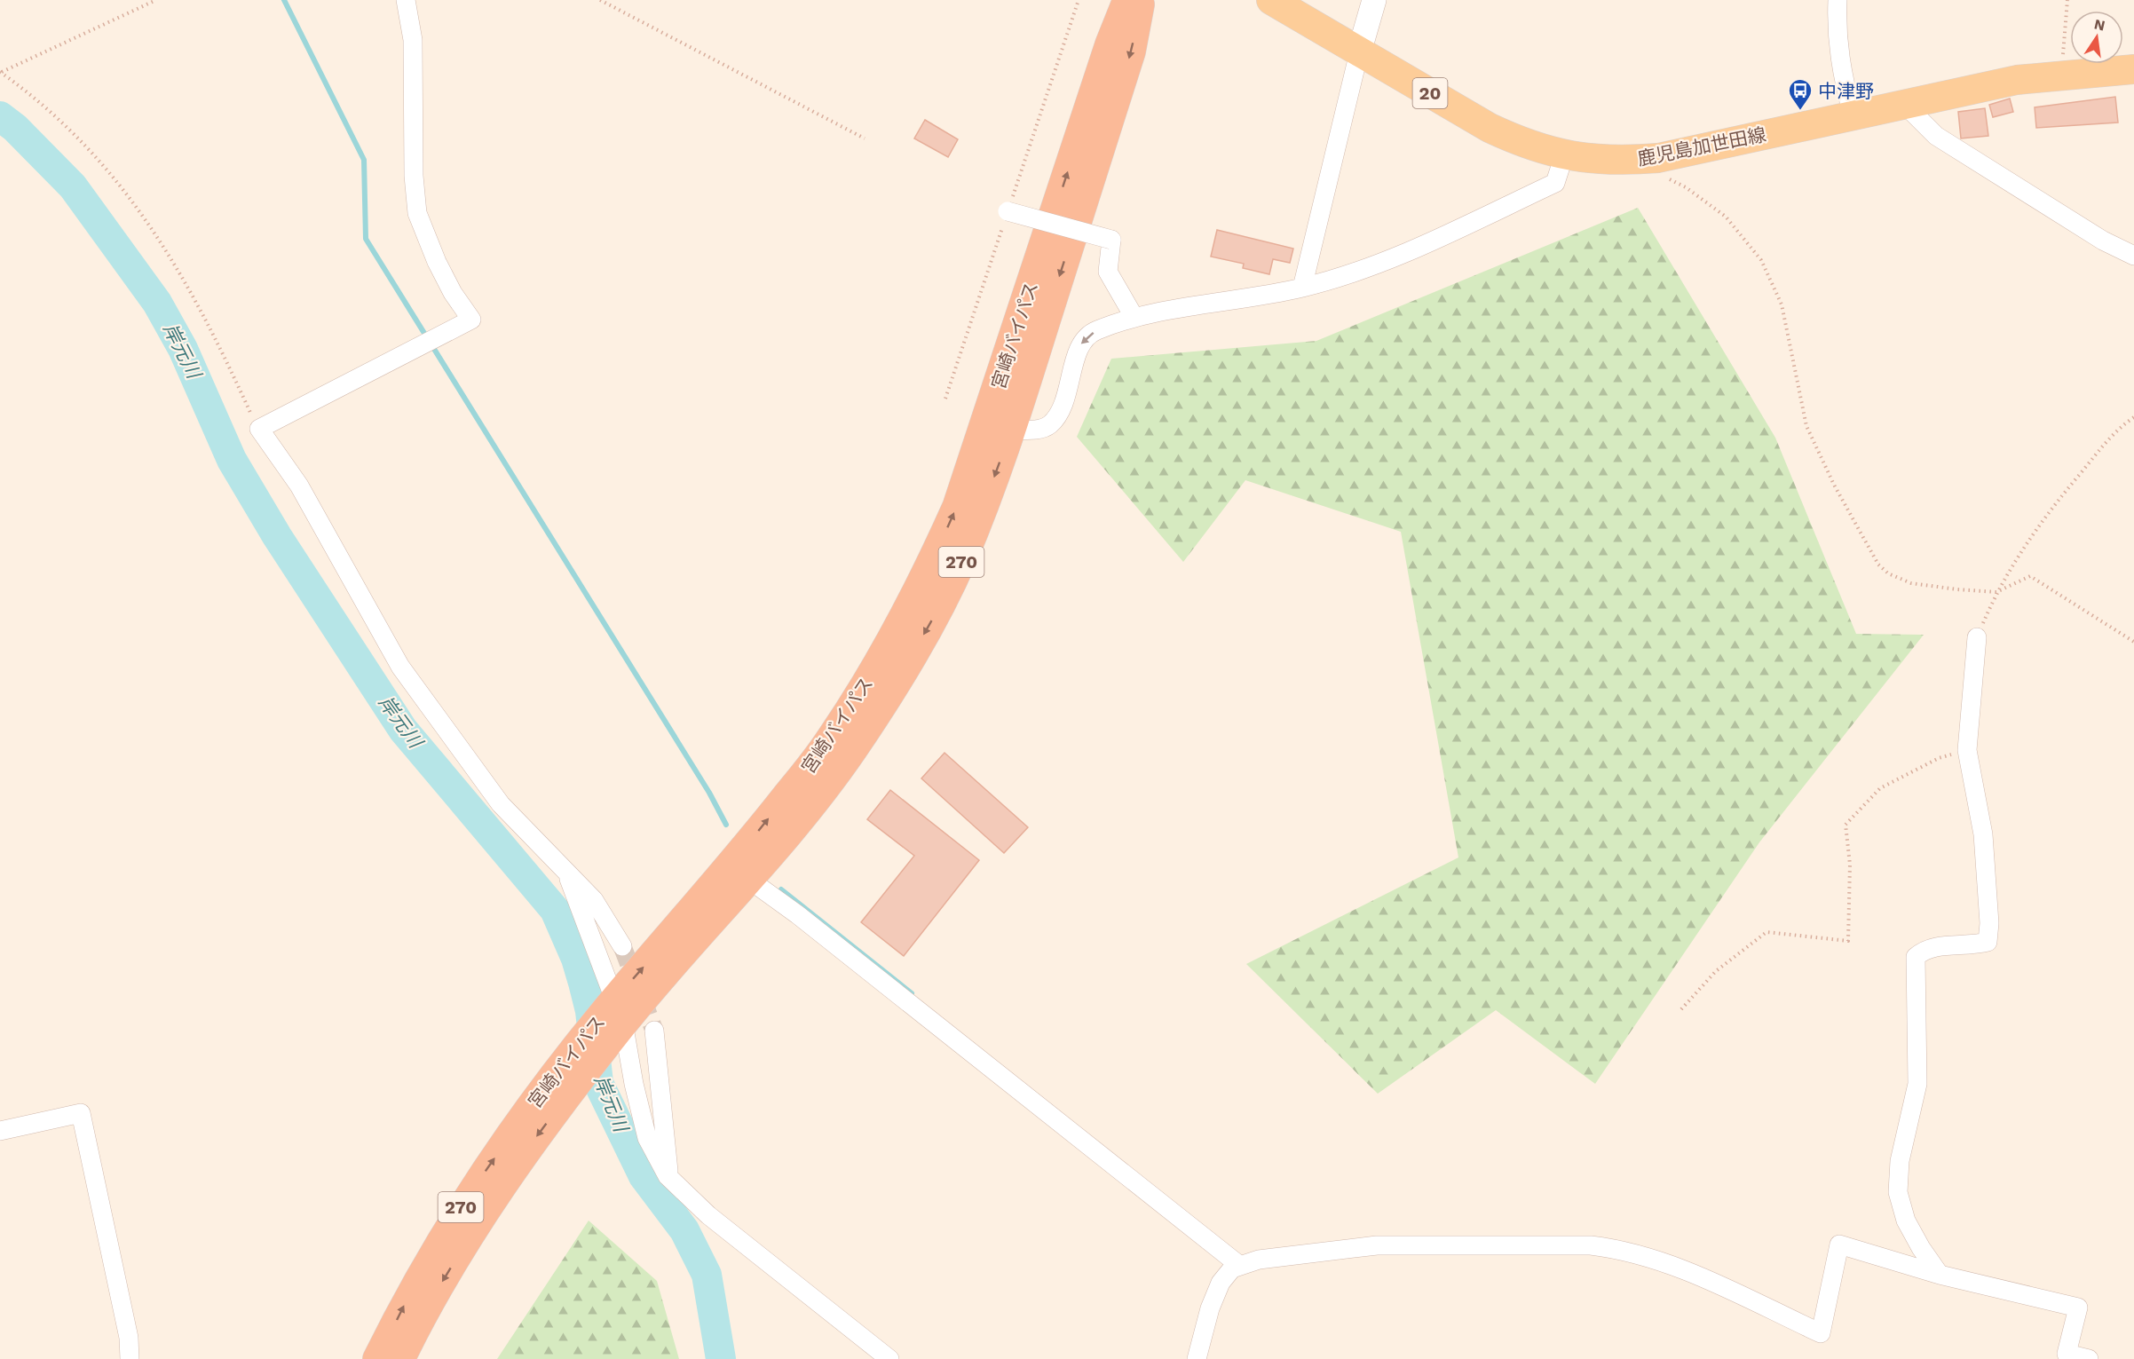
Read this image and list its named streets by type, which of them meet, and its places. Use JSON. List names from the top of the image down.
{
  "streets": {
    "highway": ["宮崎バイパス", "270"],
    "main road": ["20", "鹿児島加世田線"]
  },
  "water": ["岸元川"],
  "places": {
    "bus stop": ["中津野"]
  },
  "north": "top"
}
